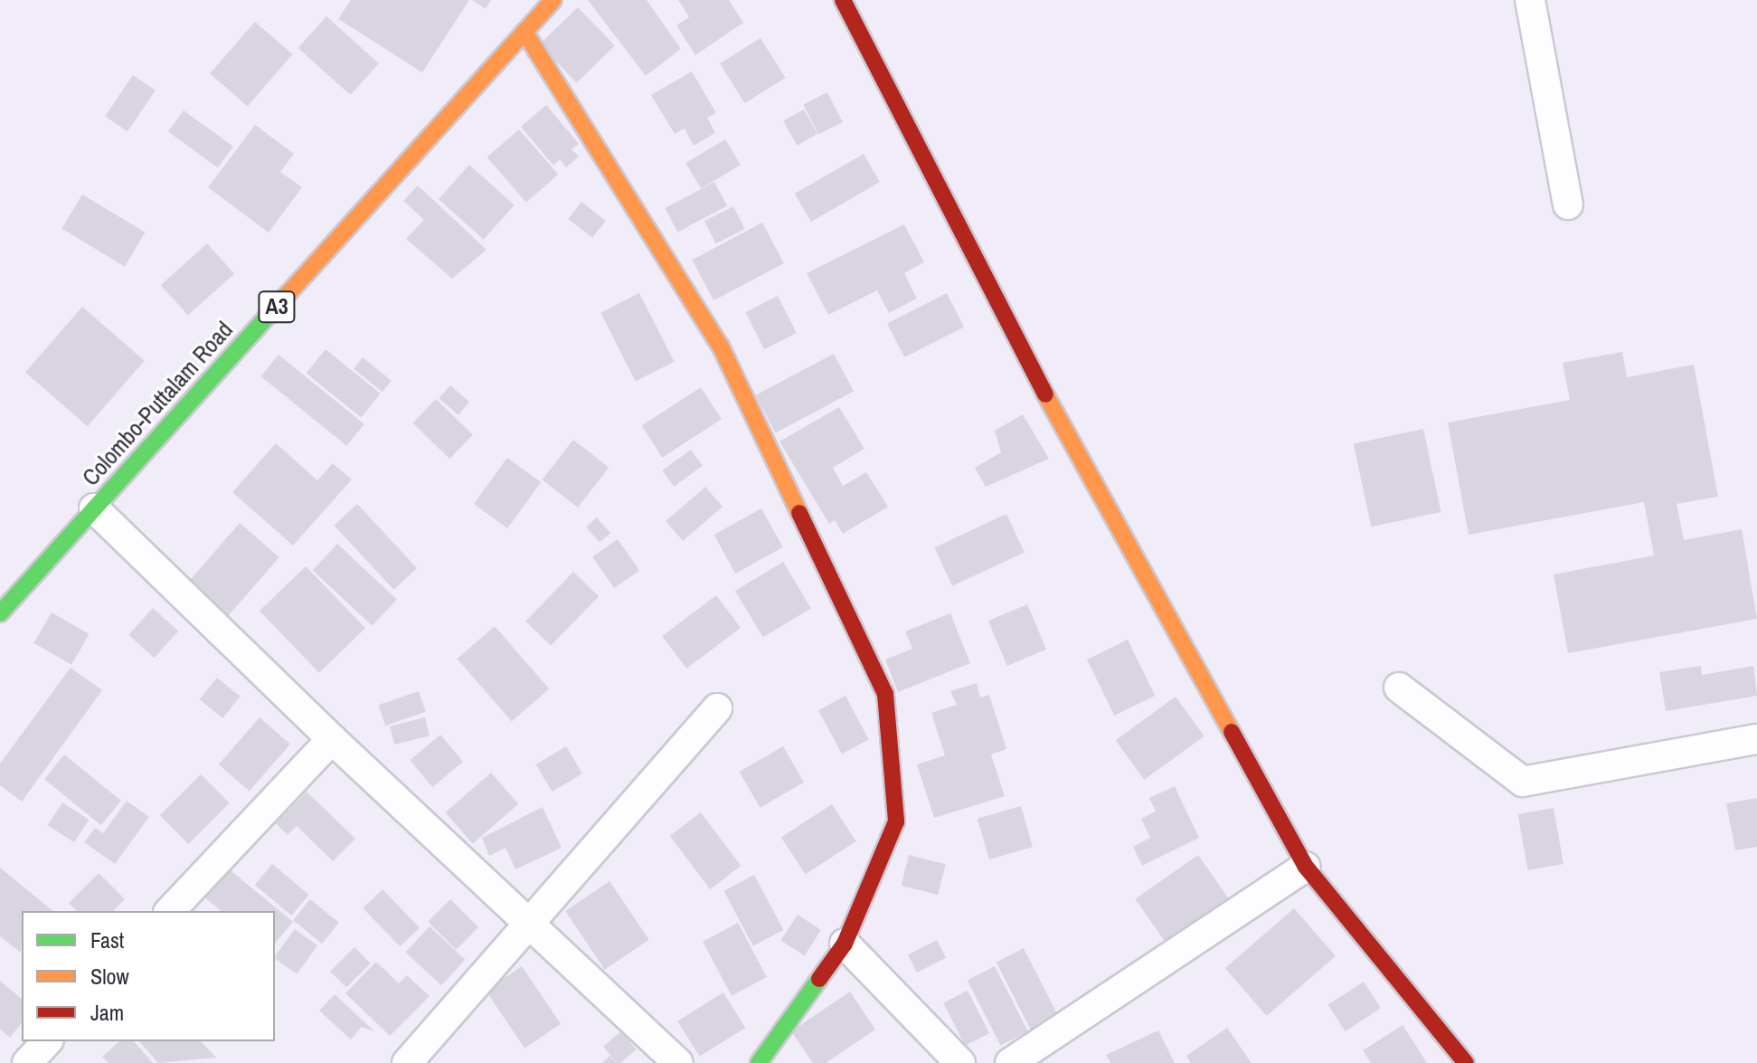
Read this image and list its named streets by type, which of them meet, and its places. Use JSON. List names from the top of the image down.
{
  "streets": {
    "main road": ["A3", "Colombo-Puttalam Road"]
  },
  "legend": ["Fast", "Slow", "Jam"]
}
